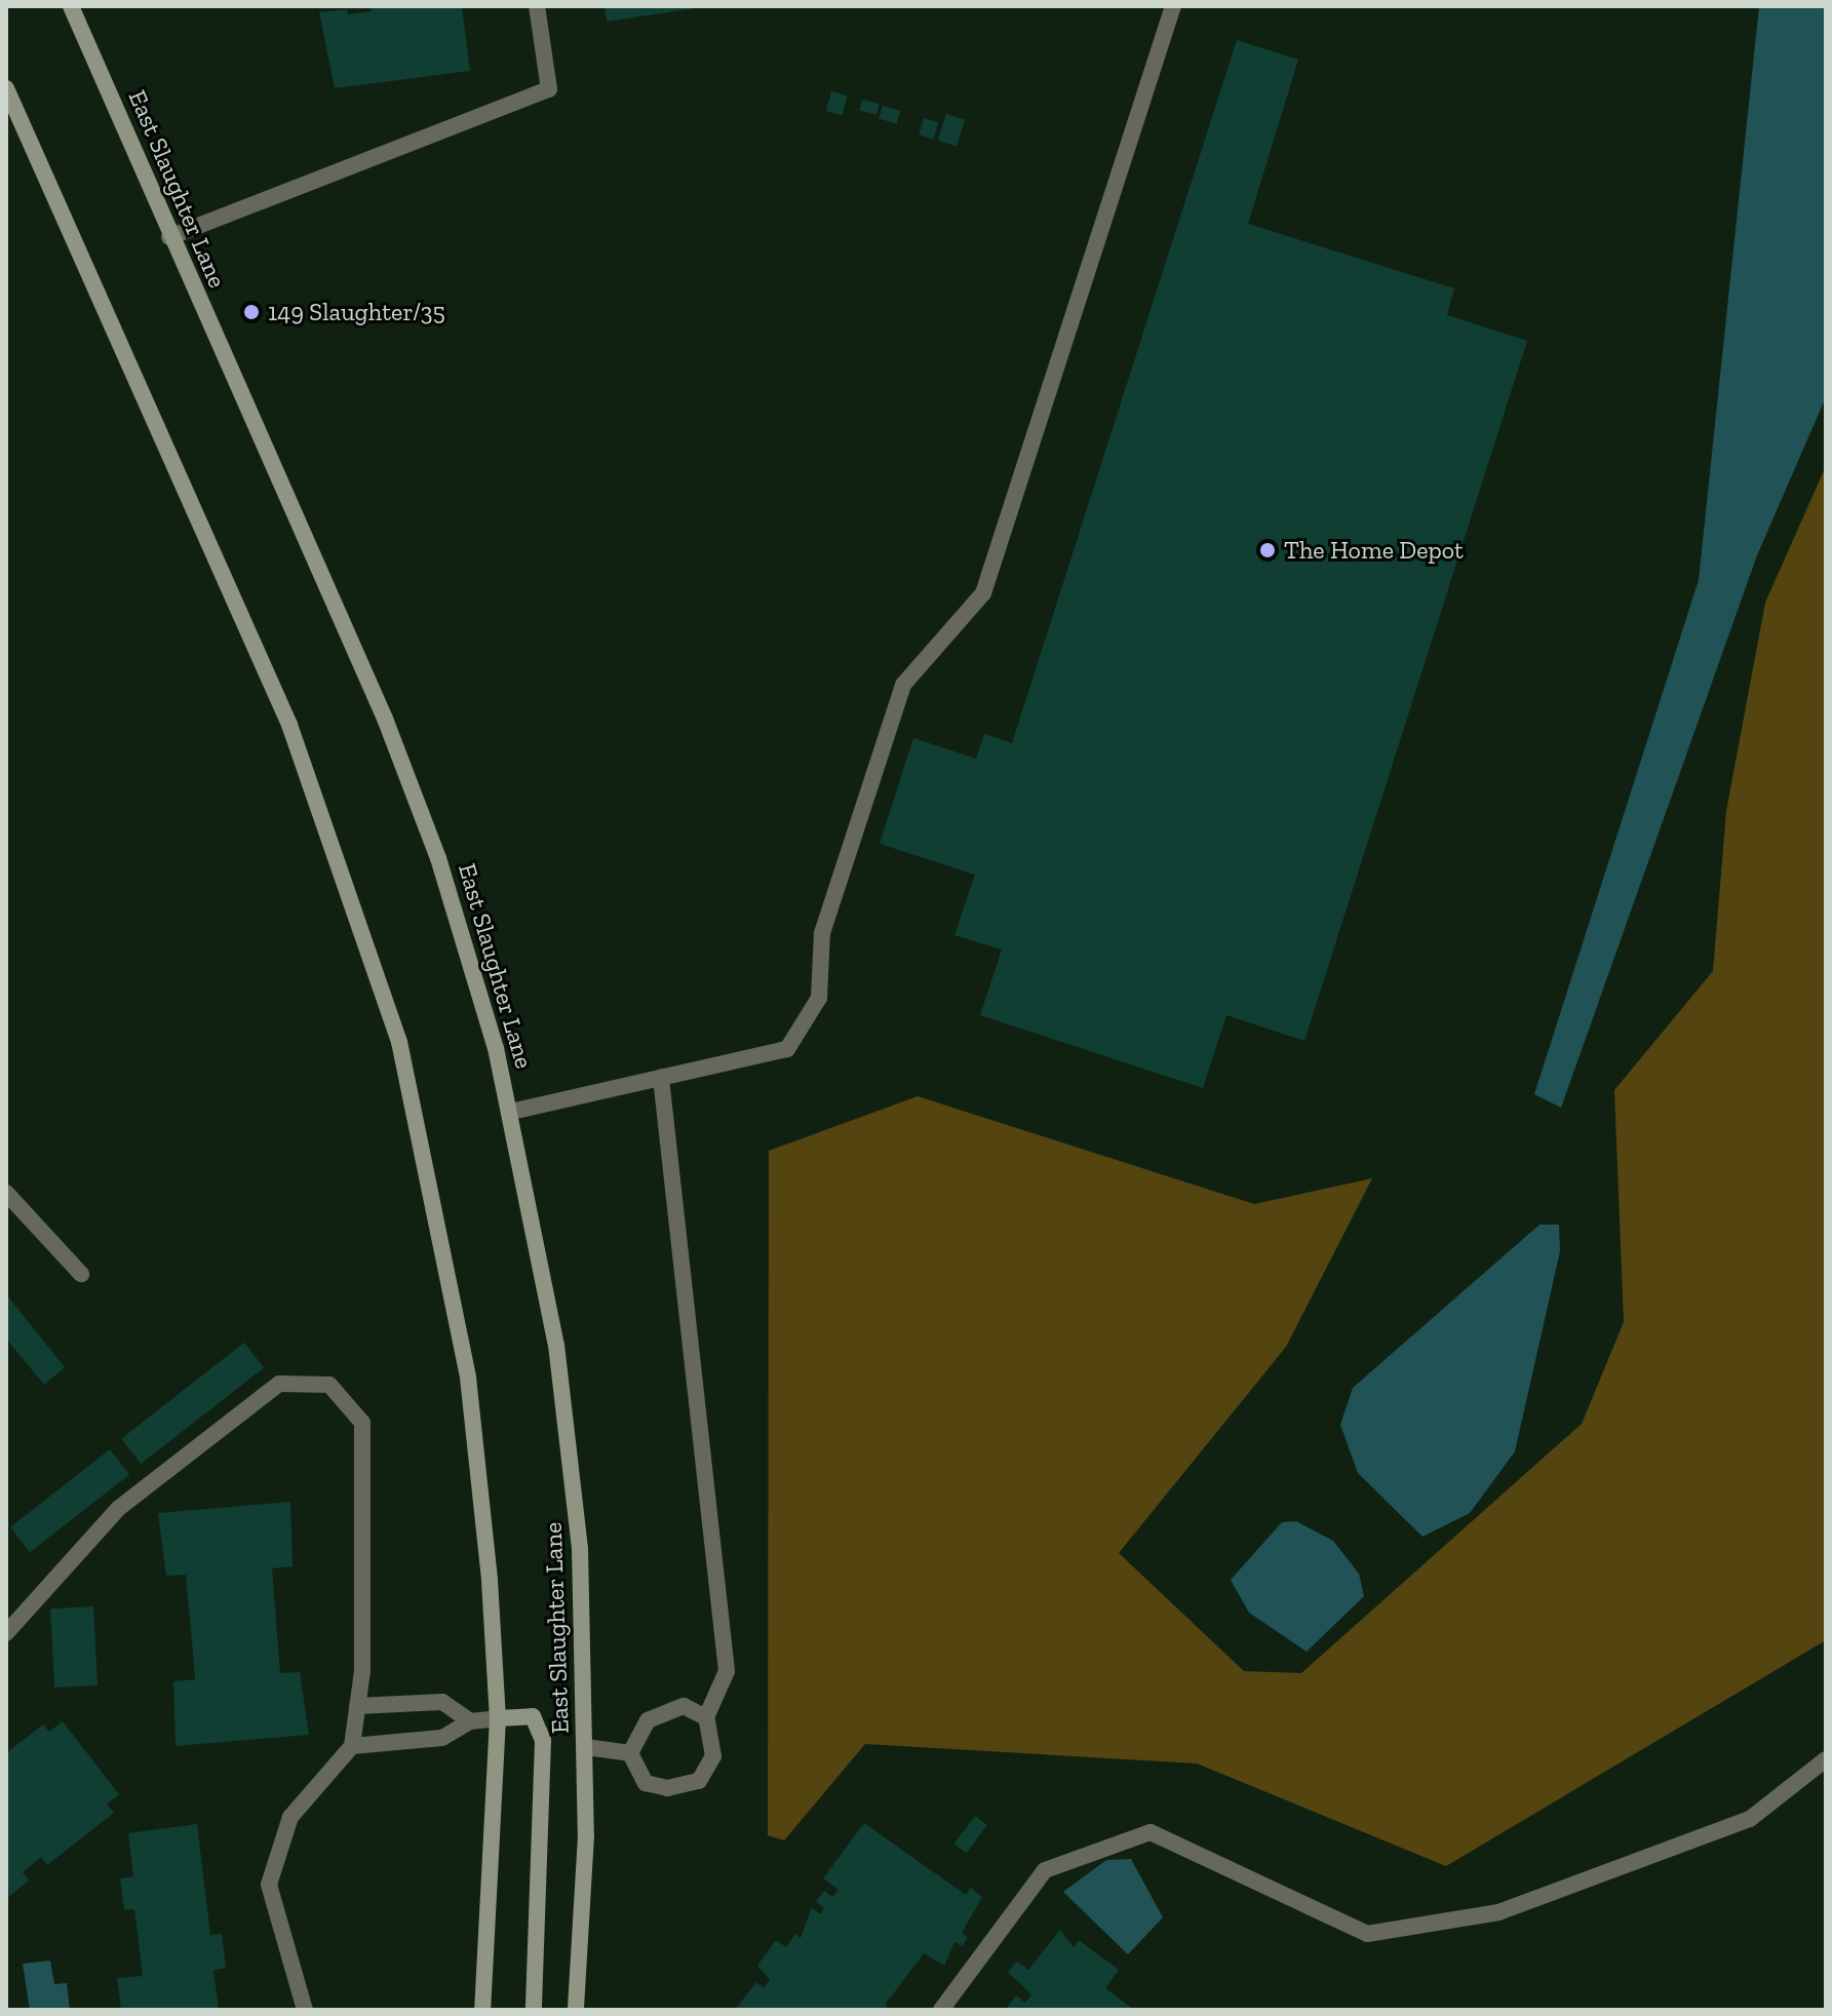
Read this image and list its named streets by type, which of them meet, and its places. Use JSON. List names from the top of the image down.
{
  "streets": {
    "main road": ["East Slaughter Lane"]
  },
  "places": ["149 Slaughter/35", "The Home Depot"]
}
